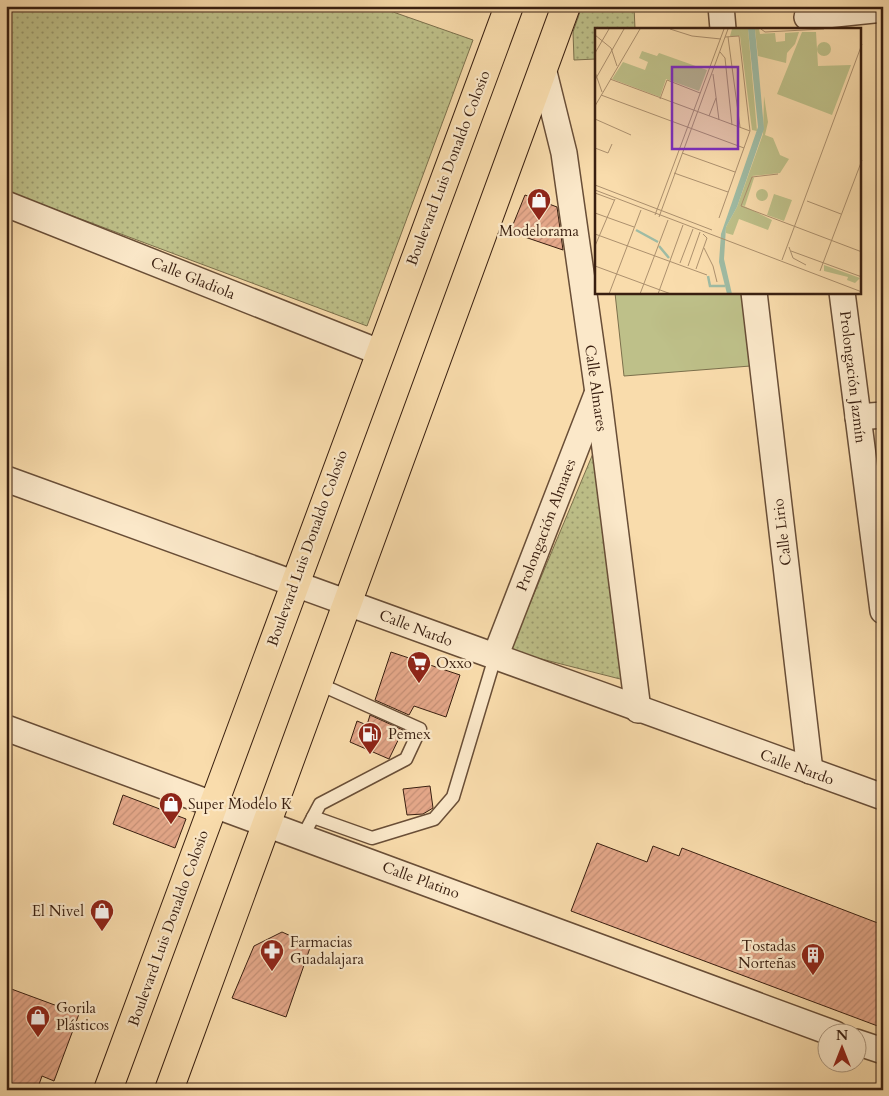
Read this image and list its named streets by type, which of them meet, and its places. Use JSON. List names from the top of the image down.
{
  "streets": {
    "main road": ["Boulevard Luis Donaldo Colosio"],
    "street": [
      "Calle Gladiola",
      "Prolongación Jazmín",
      "Calle Almares",
      "Prolongación Almares",
      "Calle Lirio",
      "Calle Nardo",
      "Calle Platino"
    ]
  },
  "crossings": [
    ["Boulevard Luis Donaldo Colosio", "Calle Gladiola"],
    ["Boulevard Luis Donaldo Colosio", "Calle Nardo"],
    ["Boulevard Luis Donaldo Colosio", "Calle Platino"],
    ["Calle Almares", "Prolongación Almares"],
    ["Calle Almares", "Calle Nardo"],
    ["Prolongación Almares", "Calle Nardo"],
    ["Calle Lirio", "Calle Nardo"]
  ],
  "places": {
    "shop": [
      "Modelorama",
      "Super Modelo K",
      "El Nivel",
      "Gorila Plásticos"
    ],
    "supermarket": ["Oxxo"],
    "fuel station": ["Pemex"],
    "pharmacy": ["Farmacias Guadalajara"],
    "building": ["Tostadas Norteñas"]
  },
  "north": "top"
}
